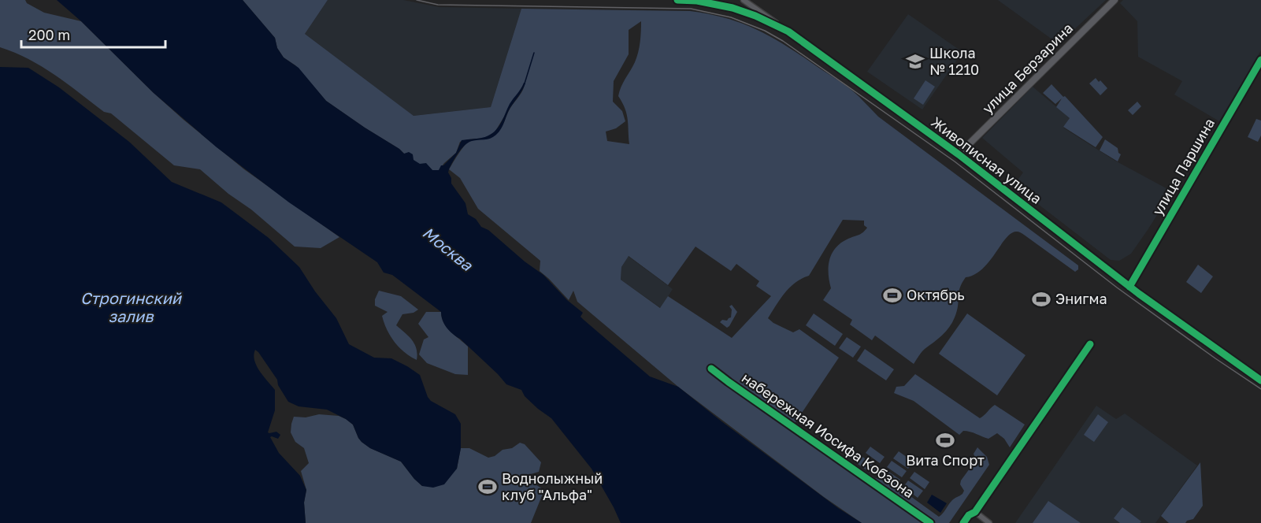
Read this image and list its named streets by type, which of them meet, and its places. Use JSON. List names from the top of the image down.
{
  "streets": {
    "street": [
      "улица Берзарина",
      "Живописная улица",
      "улица Паршина",
      "набережная Иосифа Кобзона"
    ]
  },
  "crossings": [
    ["улица Берзарина", "Живописная улица"],
    ["Живописная улица", "улица Паршина"]
  ],
  "water": ["Москва", "Строгинский залив"],
  "places": {
    "school or university": ["Школа № 1210"],
    "sports": [
      "Октябрь",
      "Энигма",
      "Вита Спорт",
      "Воднолыжный клуб \"Альфа\""
    ]
  },
  "scale_bar": "200 m"
}
